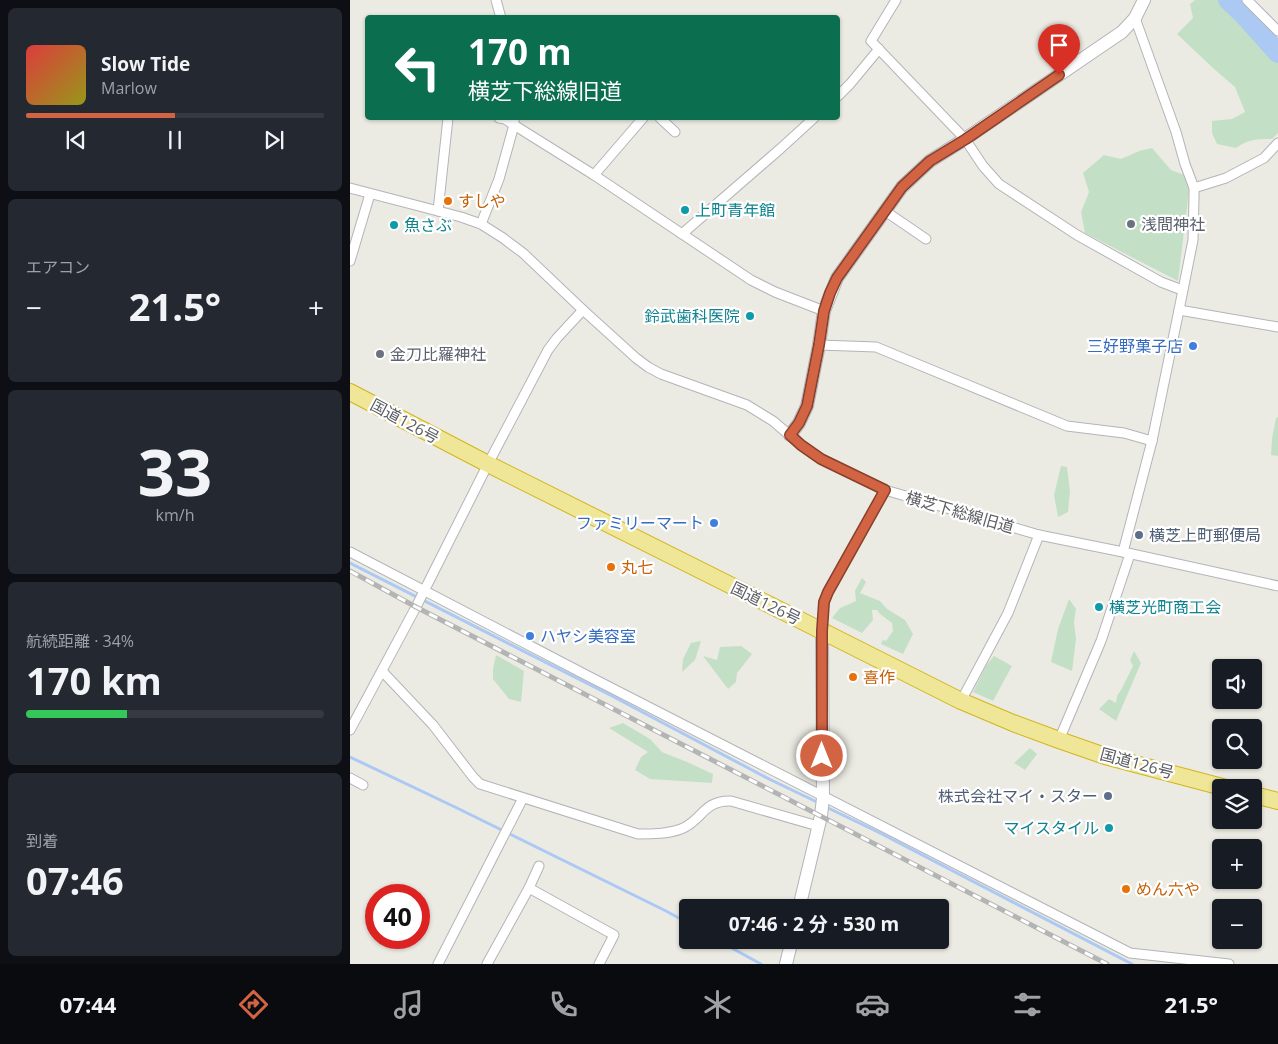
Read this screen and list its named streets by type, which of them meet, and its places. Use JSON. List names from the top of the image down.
{
  "streets": {
    "highway": ["国道126号"],
    "street": ["横芝下総線旧道"]
  },
  "places": [
    "すしや",
    "上町青年館",
    "浅間神社",
    "魚さぶ",
    "鈴武歯科医院",
    "三好野菓子店",
    "金刀比羅神社",
    "ファミリーマート",
    "横芝上町郵便局",
    "丸七",
    "横芝光町商工会",
    "ハヤシ美容室",
    "喜作",
    "株式会社マイ・スター",
    "マイスタイル",
    "めん六や"
  ],
  "page": {
    "turn": ["170 m", "横芝下総線旧道"],
    "song": ["Slow Tide", "Marlow"],
    "tile": [
      "エアコン",
      ["33", "km/h"],
      ["航続距離 · 34%", "170 km"],
      ["到着", "07:46"]
    ],
    "heat": ["−", "21.5°", "+"],
    "map_buttons": ["+", "−"],
    "limit": "40",
    "trip": "07:46 · 2 分 · 530 m",
    "tabs": ["07:44", "21.5°"]
  }
}
